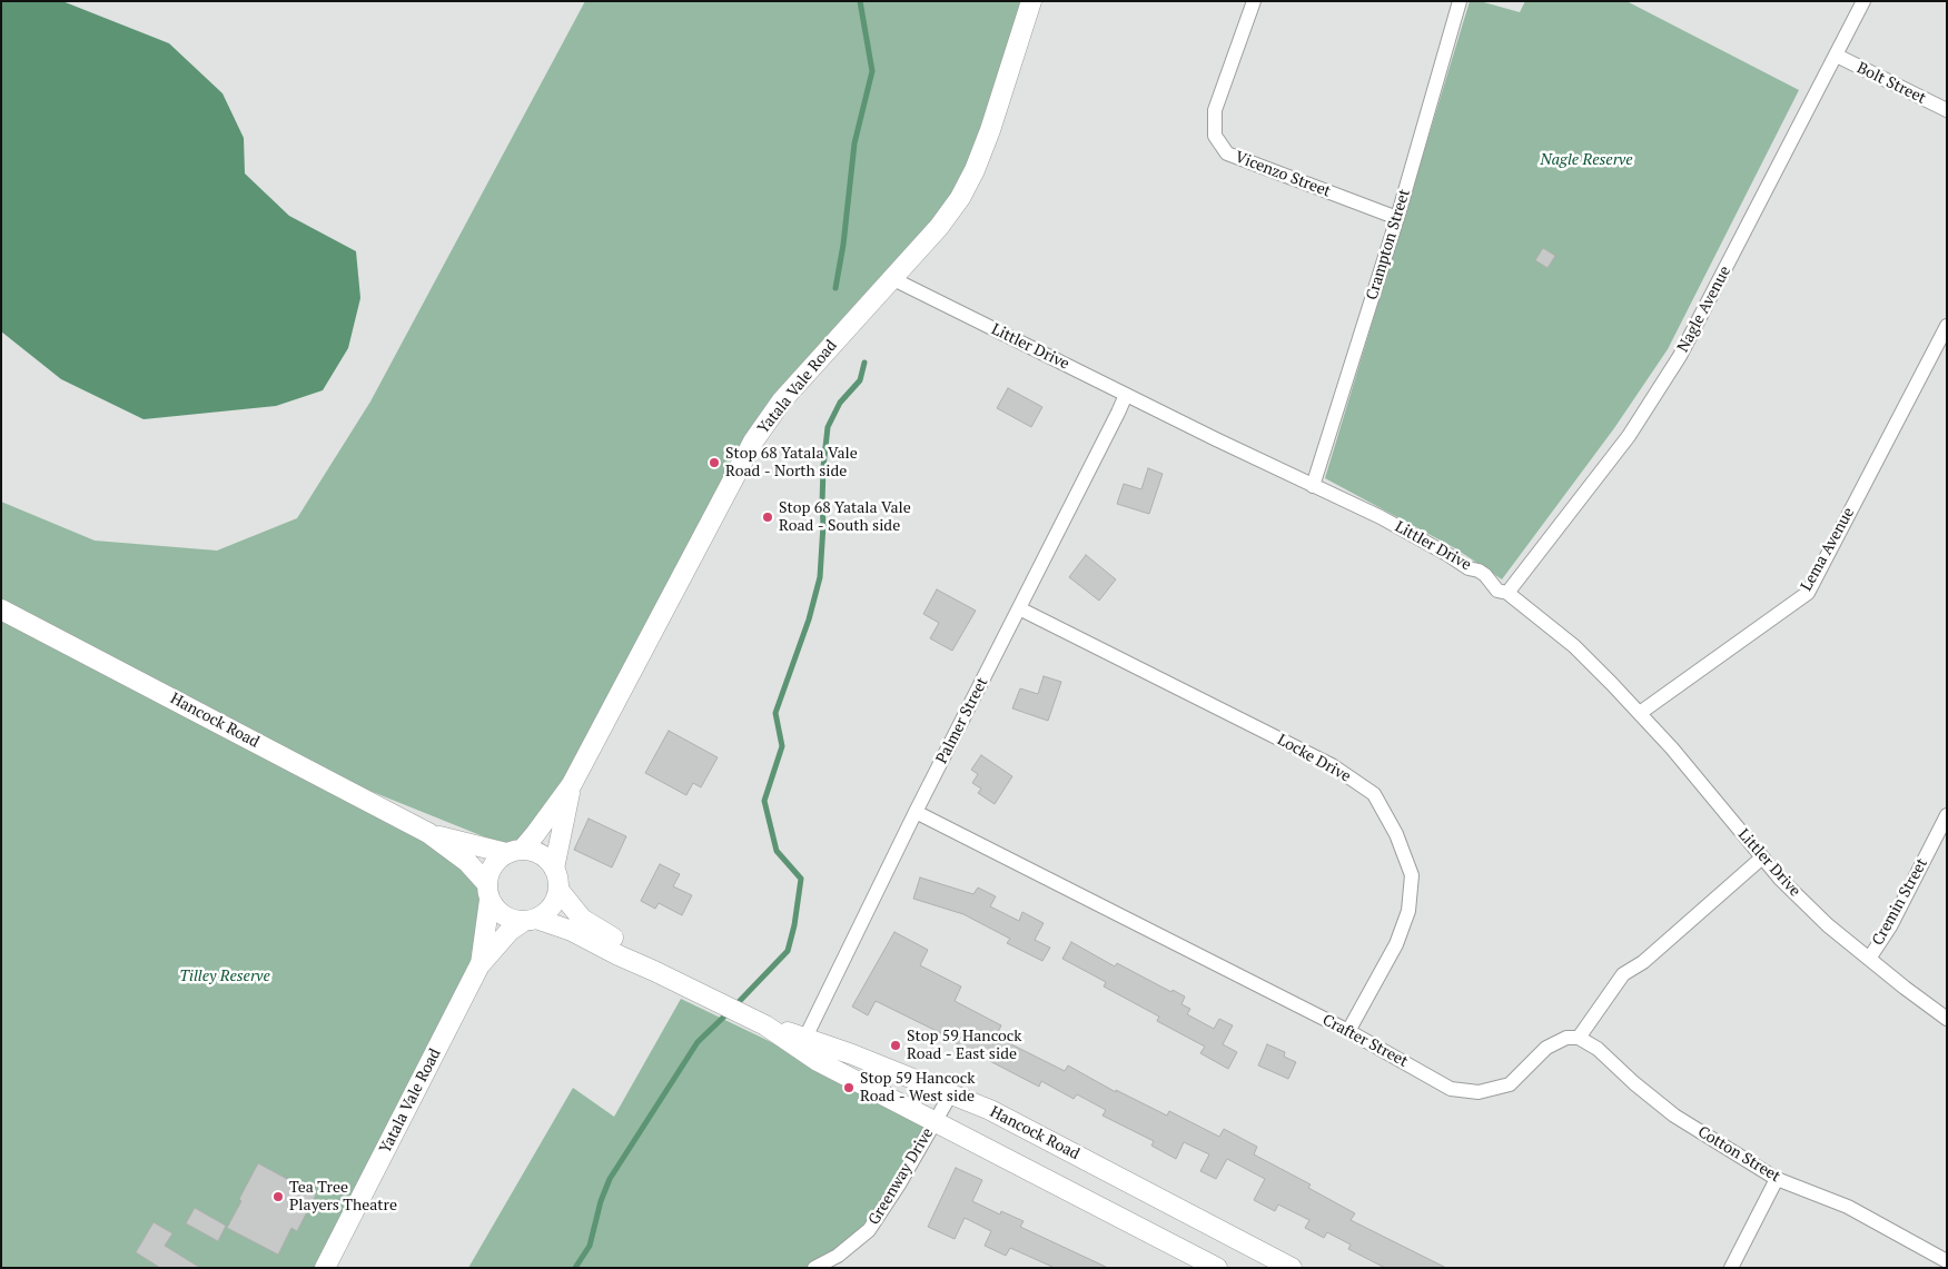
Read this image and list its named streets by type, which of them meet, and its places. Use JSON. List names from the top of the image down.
{
  "streets": {
    "main road": ["Yatala Vale Road", "Hancock Road"],
    "street": [
      "Bolt Street",
      "Vicenzo Street",
      "Crampton Street",
      "Nagle Avenue",
      "Littler Drive",
      "Lema Avenue",
      "Palmer Street",
      "Locke Drive",
      "Cremin Street",
      "Crafter Street",
      "Cotton Street",
      "Greenway Drive"
    ]
  },
  "crossings": [
    ["Bolt Street", "Nagle Avenue"],
    ["Vicenzo Street", "Crampton Street"],
    ["Crampton Street", "Littler Drive"],
    ["Nagle Avenue", "Littler Drive"],
    ["Littler Drive", "Yatala Vale Road"],
    ["Littler Drive", "Lema Avenue"],
    ["Littler Drive", "Palmer Street"],
    ["Littler Drive", "Cremin Street"],
    ["Yatala Vale Road", "Hancock Road"],
    ["Hancock Road", "Palmer Street"],
    ["Hancock Road", "Greenway Drive"],
    ["Palmer Street", "Locke Drive"],
    ["Palmer Street", "Crafter Street"],
    ["Locke Drive", "Crafter Street"],
    ["Crafter Street", "Cotton Street"]
  ],
  "parks": ["Nagle Reserve", "Tilley Reserve"],
  "places": [
    "Stop 68 Yatala Vale Road - North side",
    "Stop 68 Yatala Vale Road - South side",
    "Stop 59 Hancock Road - East side",
    "Stop 59 Hancock Road - West side",
    "Tea Tree Players Theatre"
  ]
}
